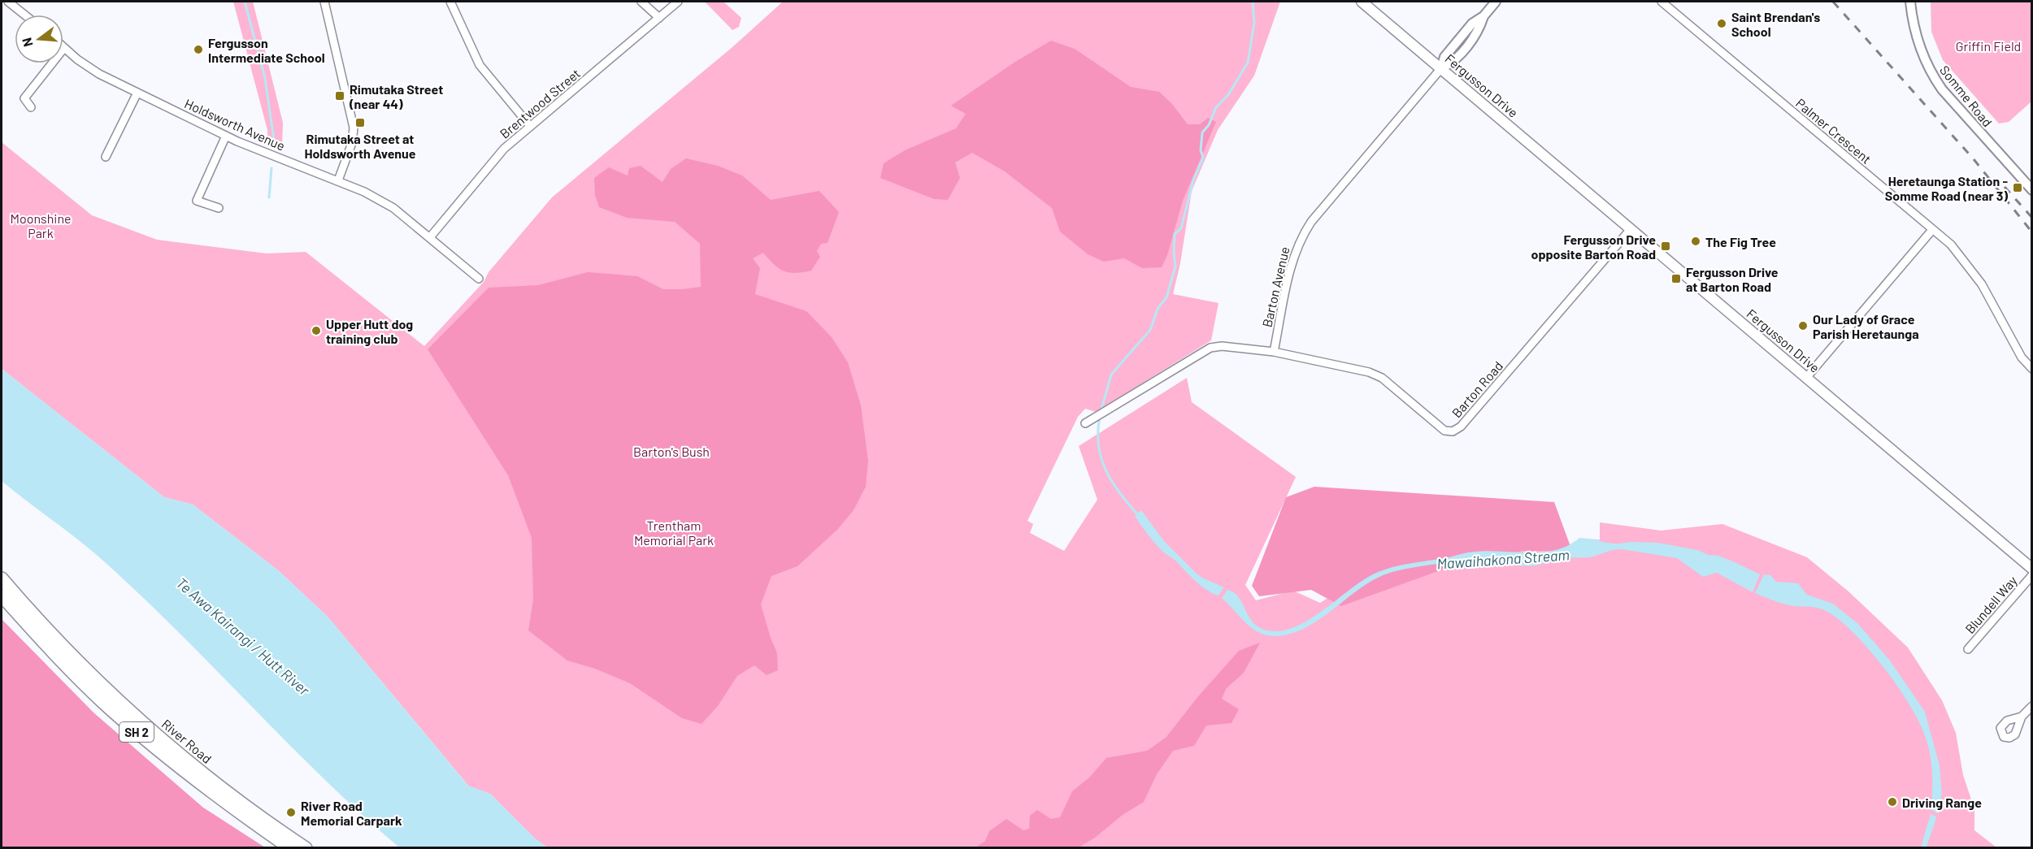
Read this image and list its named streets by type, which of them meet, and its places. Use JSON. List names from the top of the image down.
{
  "streets": {
    "highway": ["SH 2", "River Road"],
    "main road": ["Fergusson Drive"],
    "street": [
      "Somme Road",
      "Brentwood Street",
      "Holdsworth Avenue",
      "Palmer Crescent",
      "Barton Avenue",
      "Barton Road",
      "Blundell Way"
    ]
  },
  "crossings": [
    ["Fergusson Drive", "Barton Avenue"],
    ["Fergusson Drive", "Barton Road"],
    ["Brentwood Street", "Holdsworth Avenue"],
    ["Barton Avenue", "Barton Road"]
  ],
  "water": ["Mawaihakona Stream", "Te Awa Kairangi / Hutt River"],
  "parks": [
    "Griffin Field",
    "Moonshine Park",
    "Barton's Bush",
    "Trentham Memorial Park"
  ],
  "places": {
    "other": [
      "Saint Brendan's School",
      "Fergusson Intermediate School",
      "The Fig Tree",
      "Our Lady of Grace Parish Heretaunga",
      "Upper Hutt dog training club",
      "Driving Range",
      "River Road Memorial Carpark"
    ],
    "transit": [
      "Rimutaka Street (near 44)",
      "Rimutaka Street at Holdsworth Avenue",
      "Heretaunga Station - Somme Road (near 3)",
      "Fergusson Drive opposite Barton Road",
      "Fergusson Drive at Barton Road"
    ]
  },
  "north": "left"
}
